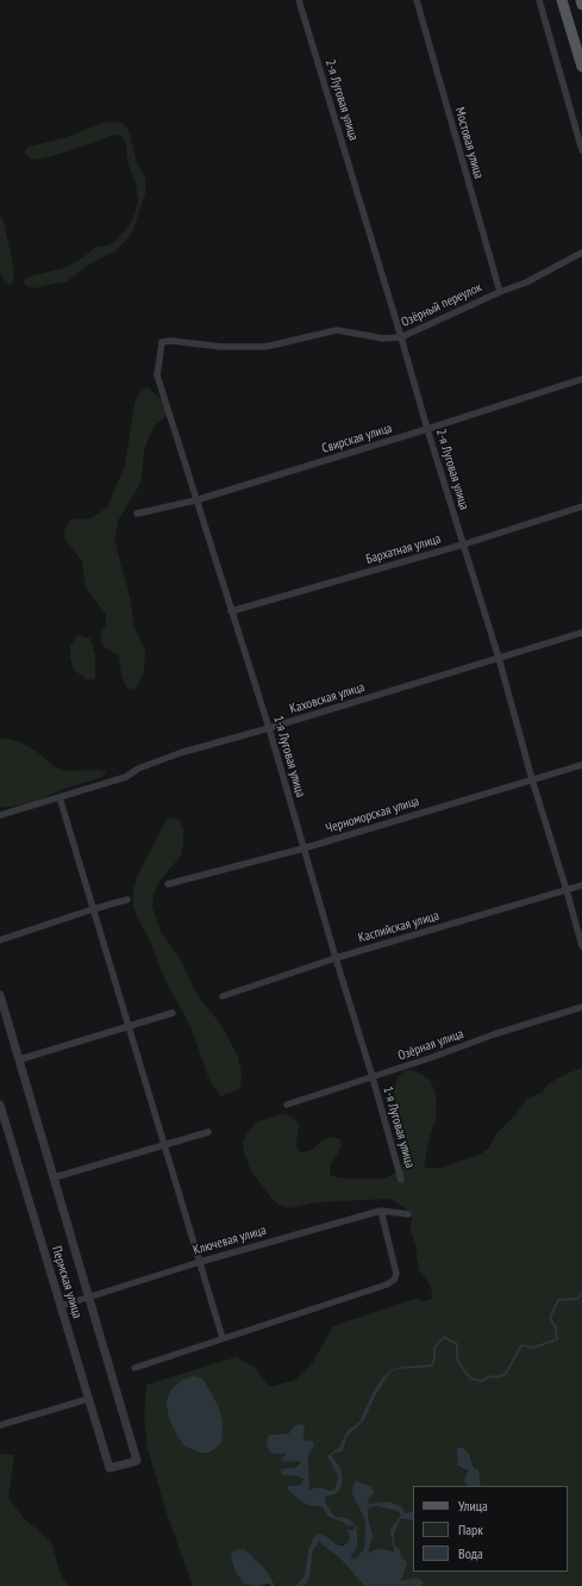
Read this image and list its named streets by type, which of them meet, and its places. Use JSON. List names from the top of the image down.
{
  "streets": {
    "street": [
      "2-я Луговая улица",
      "Мостовая улица",
      "Озёрный переулок",
      "Свирская улица",
      "Бархатная улица",
      "Каховская улица",
      "1-я Луговая улица",
      "Черноморская улица",
      "Каспийская улица",
      "Озёрная улица",
      "Ключевая улица",
      "Пермская улица"
    ]
  },
  "crossings": [
    ["2-я Луговая улица", "Озёрный переулок"],
    ["2-я Луговая улица", "Свирская улица"],
    ["2-я Луговая улица", "Бархатная улица"],
    ["2-я Луговая улица", "Каховская улица"],
    ["2-я Луговая улица", "Черноморская улица"],
    ["2-я Луговая улица", "Каспийская улица"],
    ["Мостовая улица", "Озёрный переулок"],
    ["Озёрный переулок", "1-я Луговая улица"],
    ["Свирская улица", "1-я Луговая улица"],
    ["Бархатная улица", "1-я Луговая улица"],
    ["Каховская улица", "1-я Луговая улица"],
    ["1-я Луговая улица", "Черноморская улица"],
    ["1-я Луговая улица", "Каспийская улица"],
    ["1-я Луговая улица", "Озёрная улица"],
    ["Ключевая улица", "Пермская улица"]
  ],
  "legend": ["Улица", "Парк", "Вода"]
}
